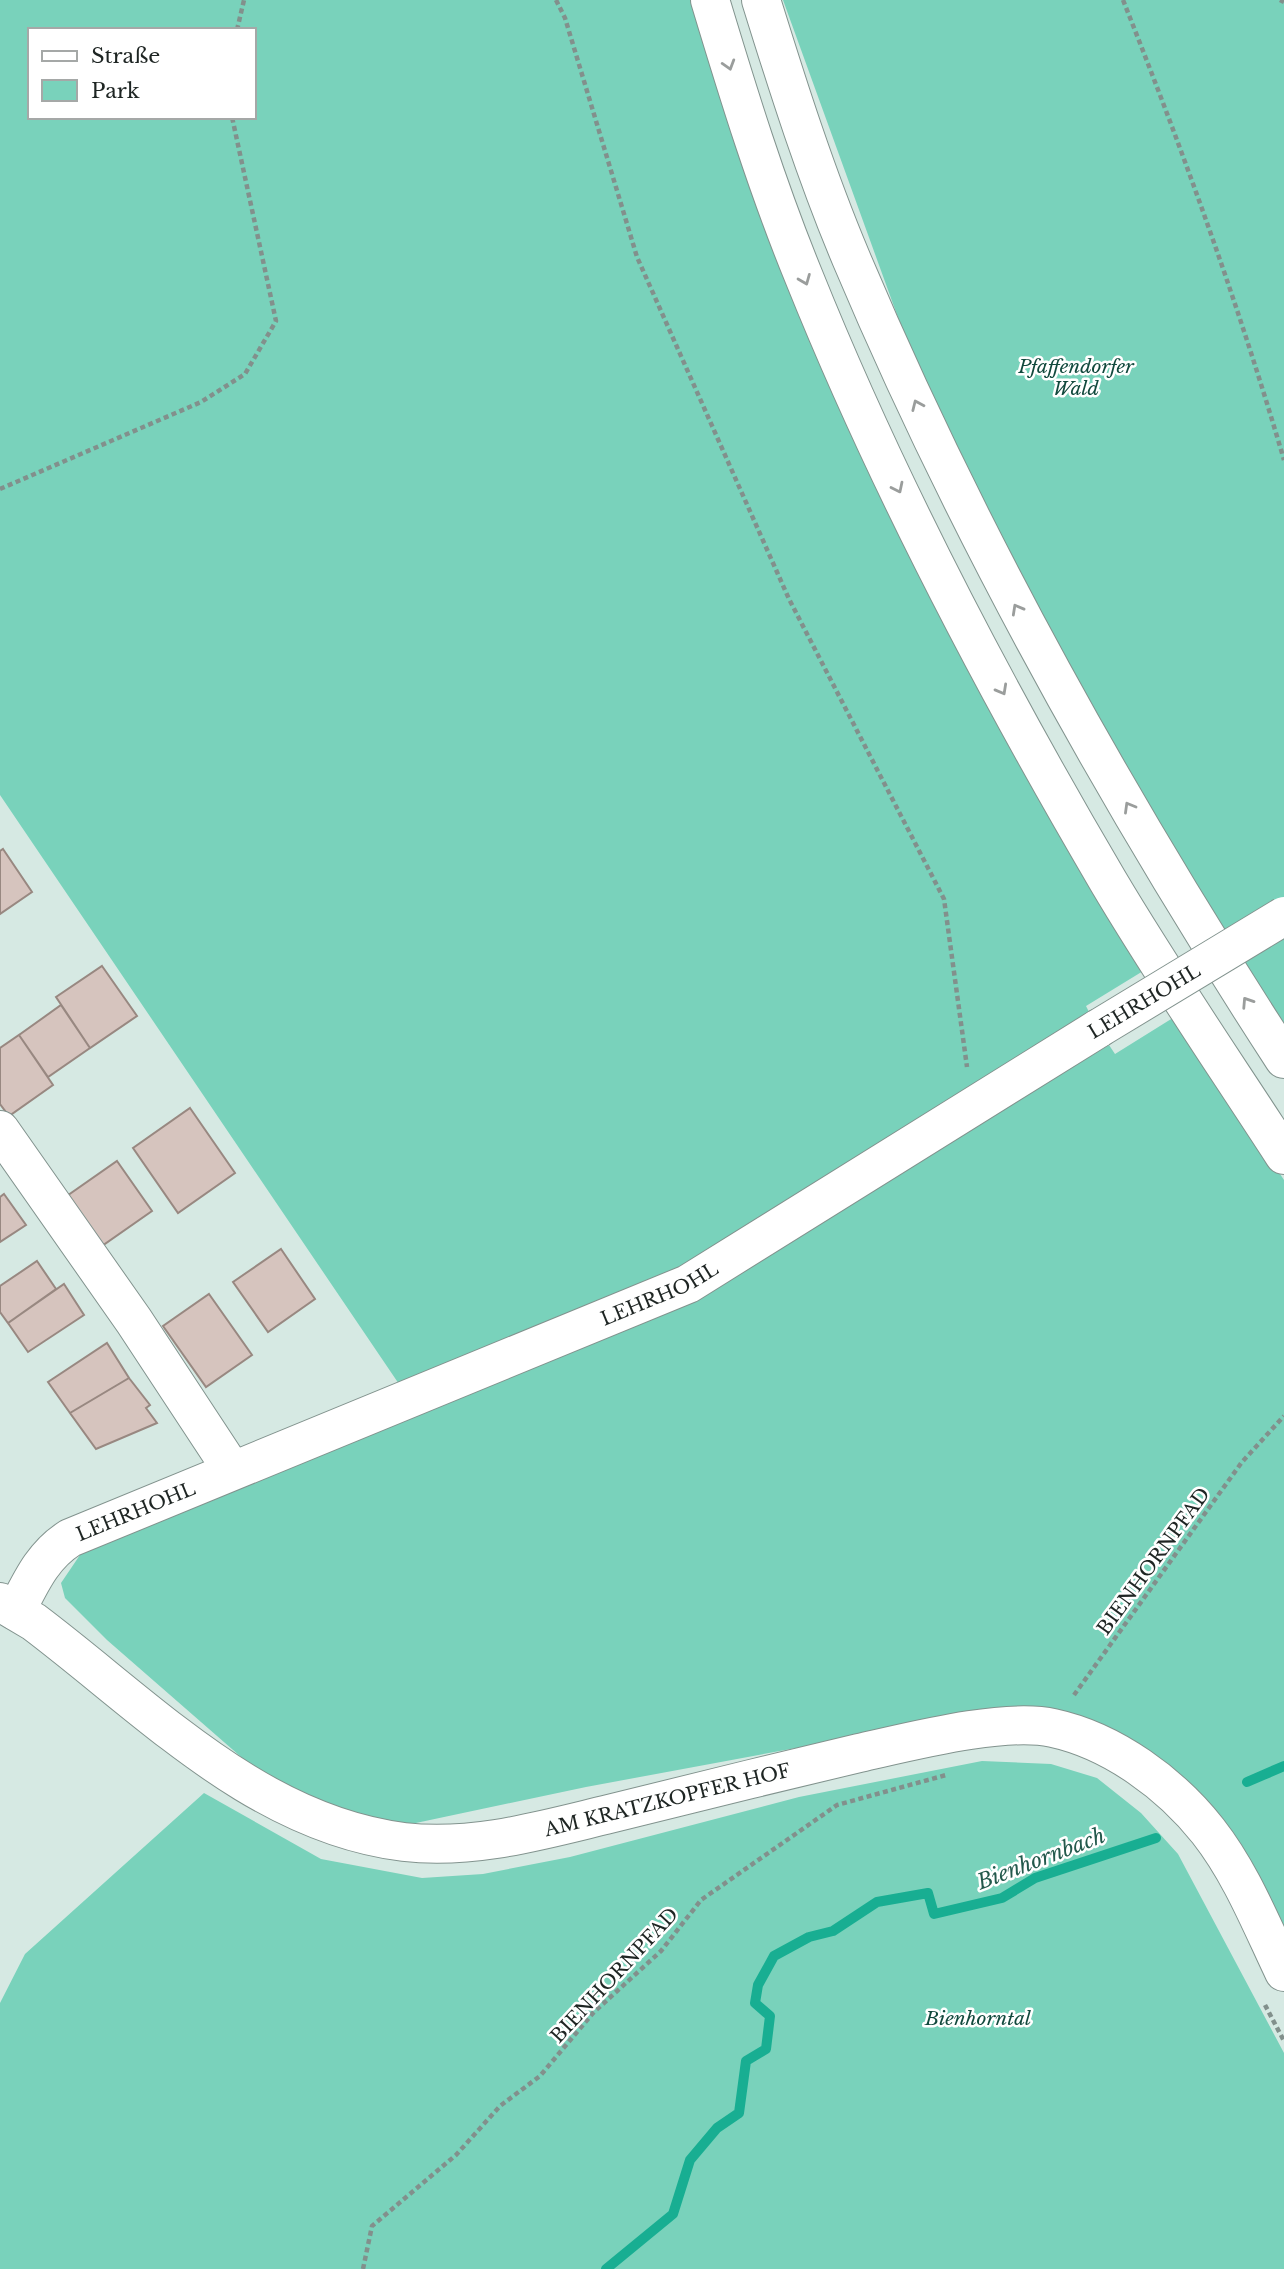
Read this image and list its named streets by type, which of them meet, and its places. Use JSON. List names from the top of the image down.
{
  "streets": {
    "main road": ["LEHRHOHL", "AM KRATZKOPFER HOF"],
    "path": ["BIENHORNPFAD"]
  },
  "crossings": [
    ["LEHRHOHL", "AM KRATZKOPFER HOF"],
    ["BIENHORNPFAD", "AM KRATZKOPFER HOF"]
  ],
  "water": ["Bienhornbach"],
  "parks": ["Pfaffendorfer Wald", "Bienhorntal"],
  "legend": ["Straße", "Park"]
}
